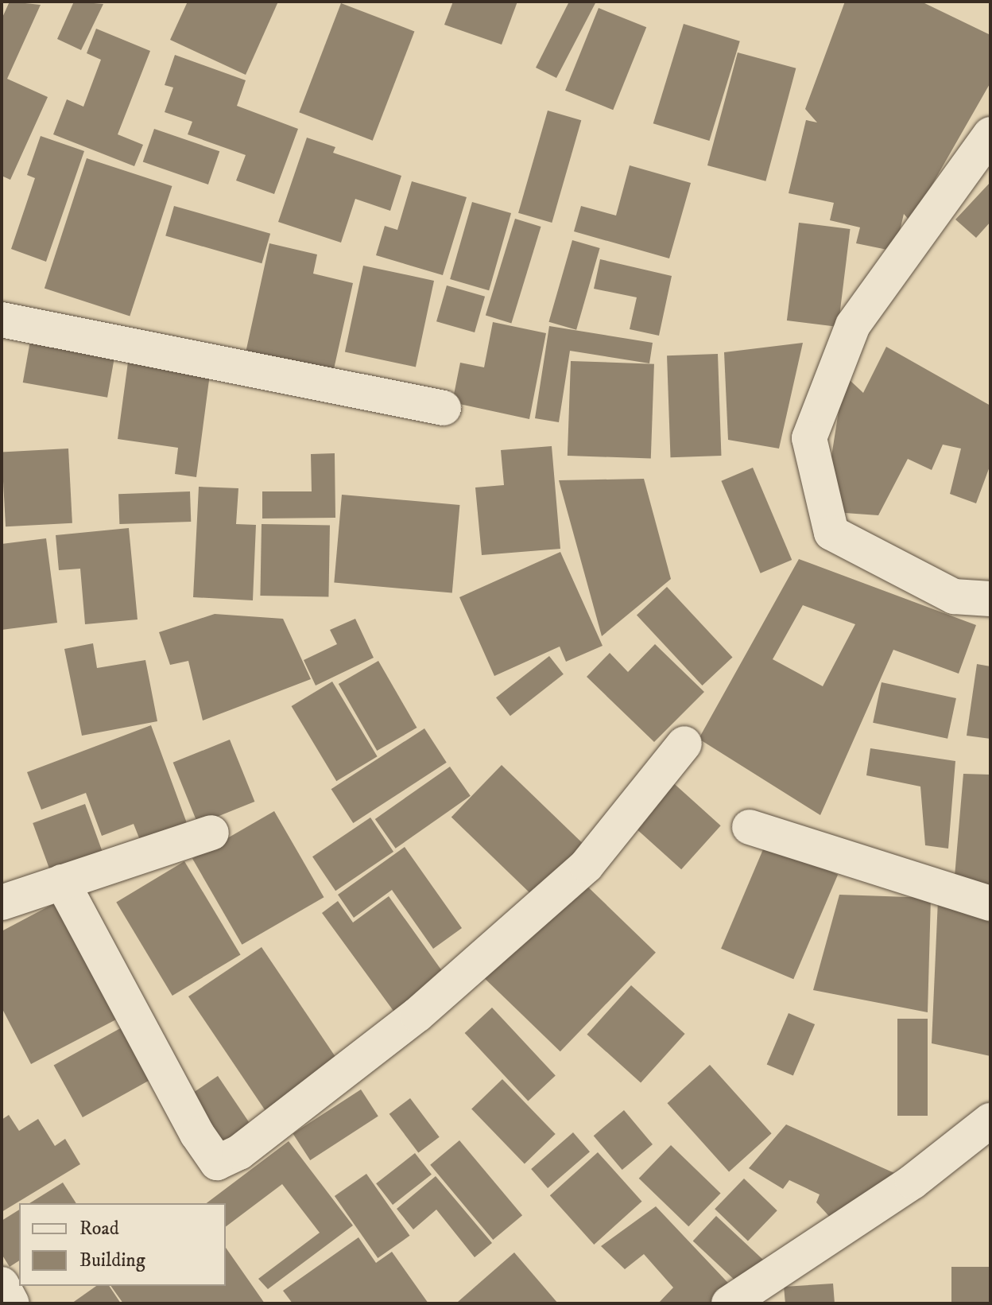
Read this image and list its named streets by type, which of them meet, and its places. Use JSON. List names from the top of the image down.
{
  "legend": ["Road", "Building"]
}
